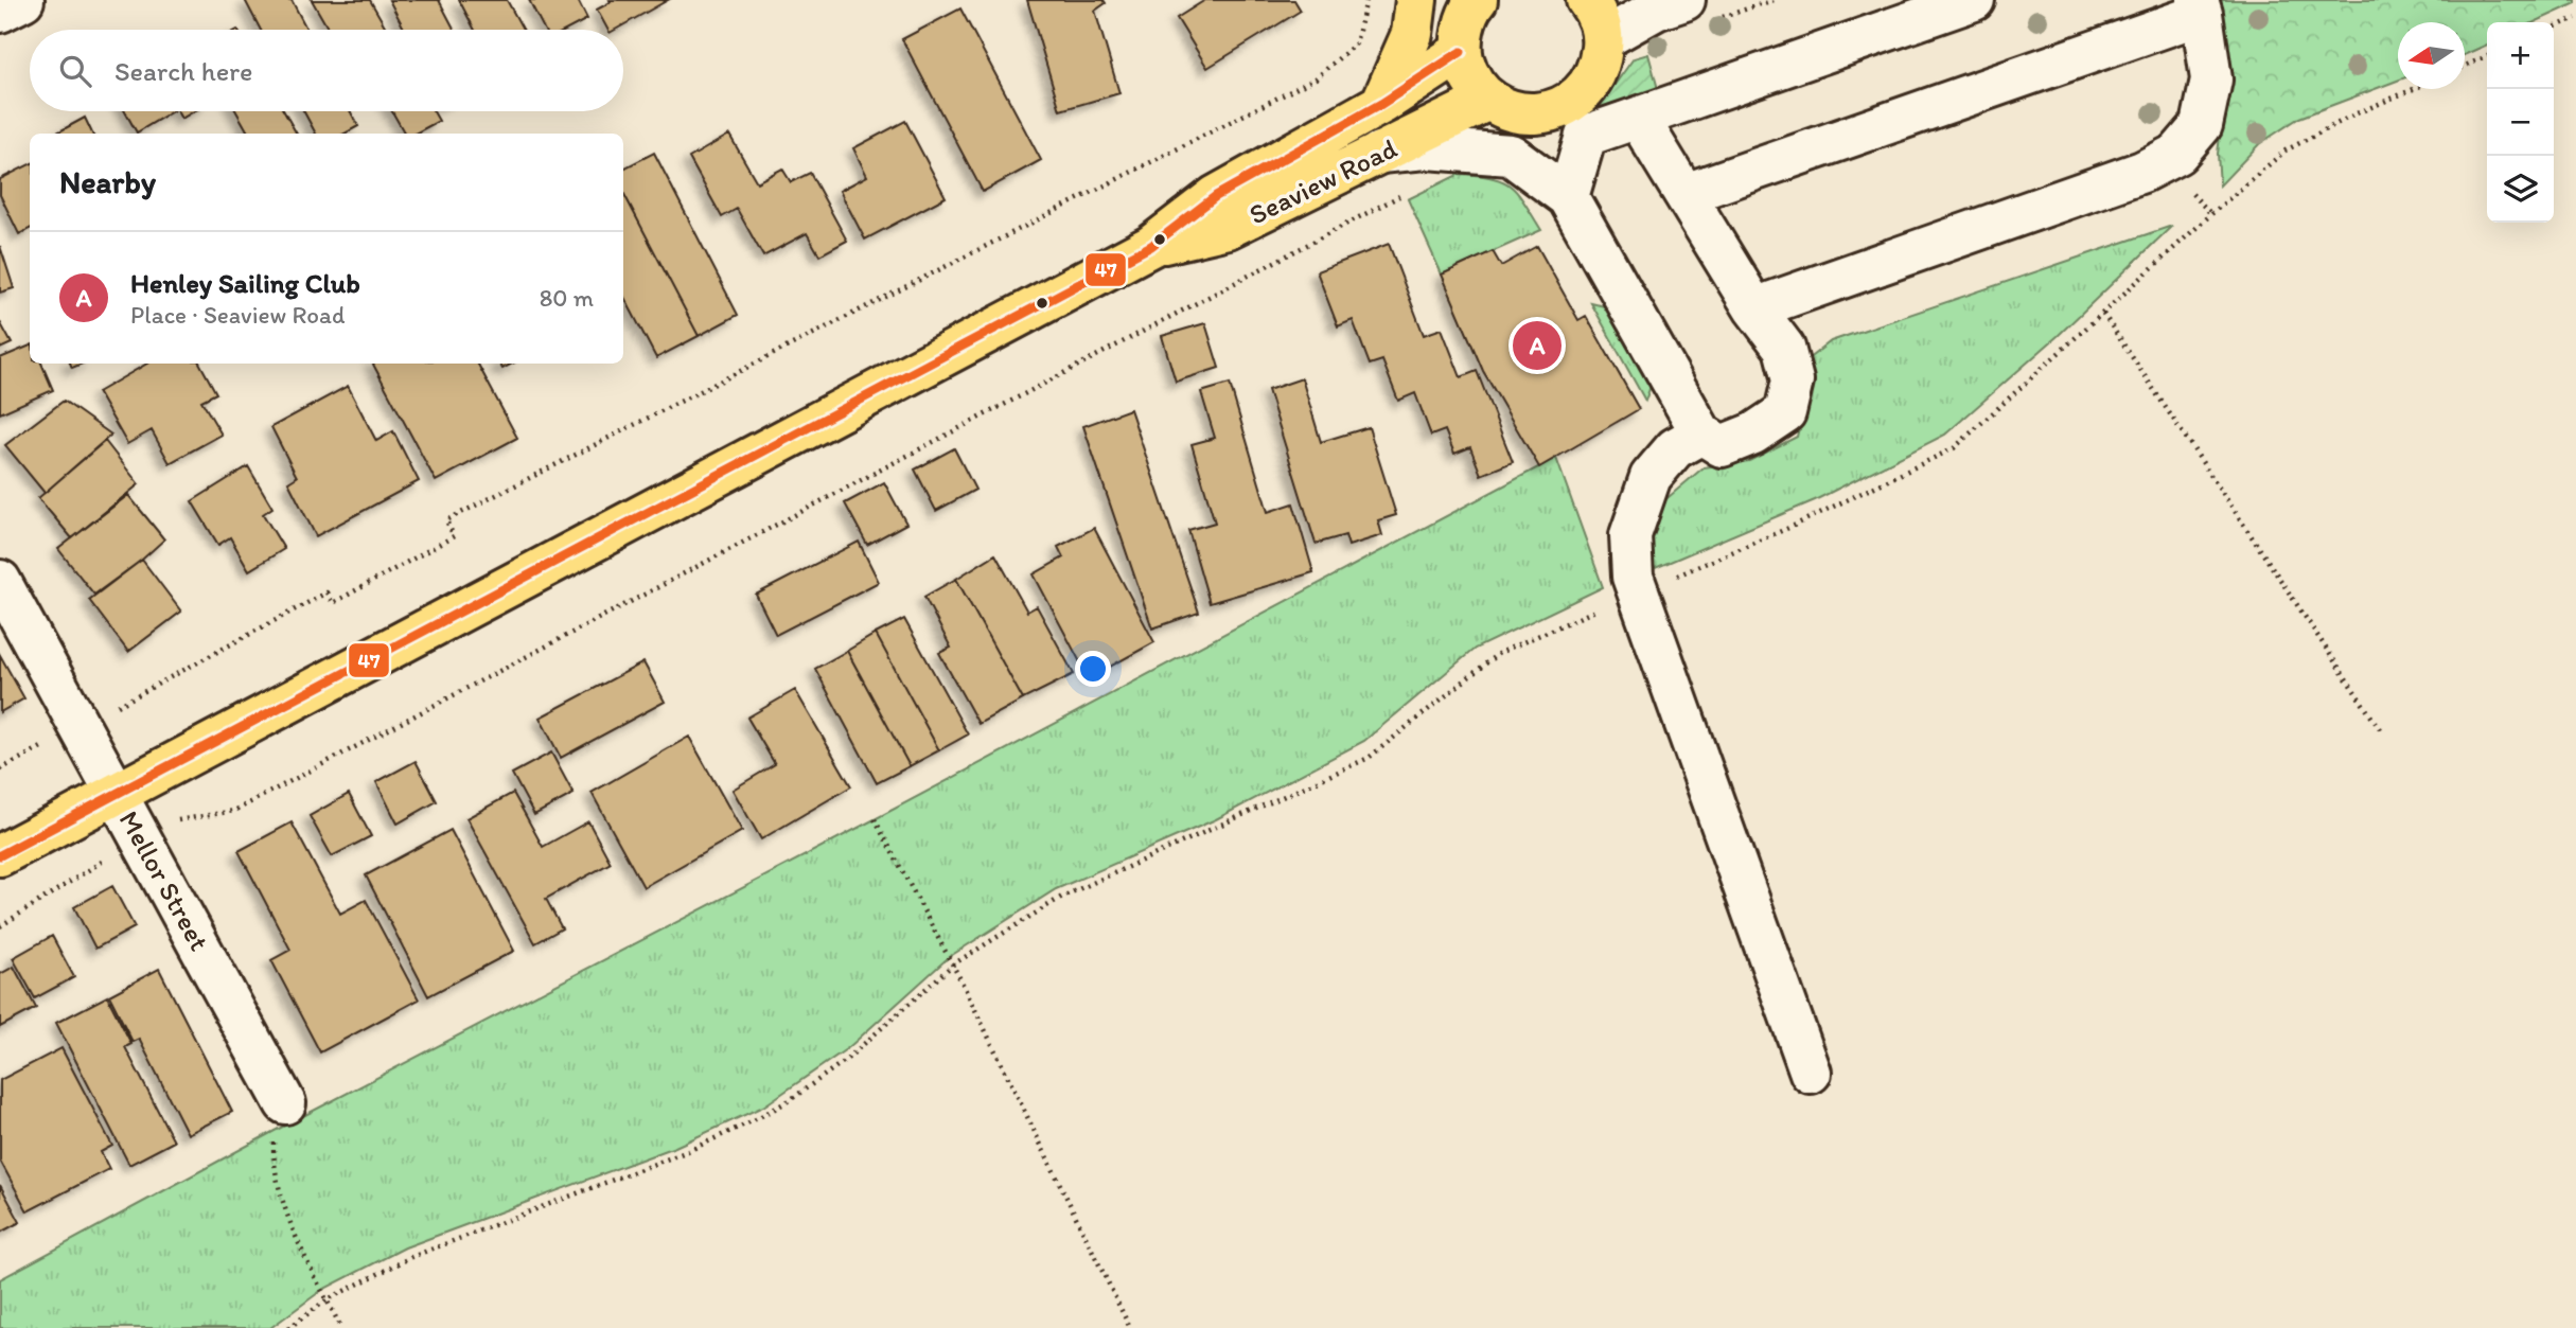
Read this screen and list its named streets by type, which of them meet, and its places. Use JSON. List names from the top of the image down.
{
  "streets": {
    "main road": ["Seaview Road"],
    "street": ["Mellor Street"]
  },
  "crossings": [
    ["Seaview Road", "Mellor Street"]
  ],
  "lines": ["transit line 47"],
  "north": "left",
  "page": {
    "map_buttons": ["+", "−"],
    "search": "Search here",
    "heading": "Nearby",
    "list": [
      {
        "mark": "A",
        "name": "Henley Sailing Club",
        "note": "Place · Seaview Road",
        "value": "80 m"
      }
    ],
    "pins": "A"
  }
}
